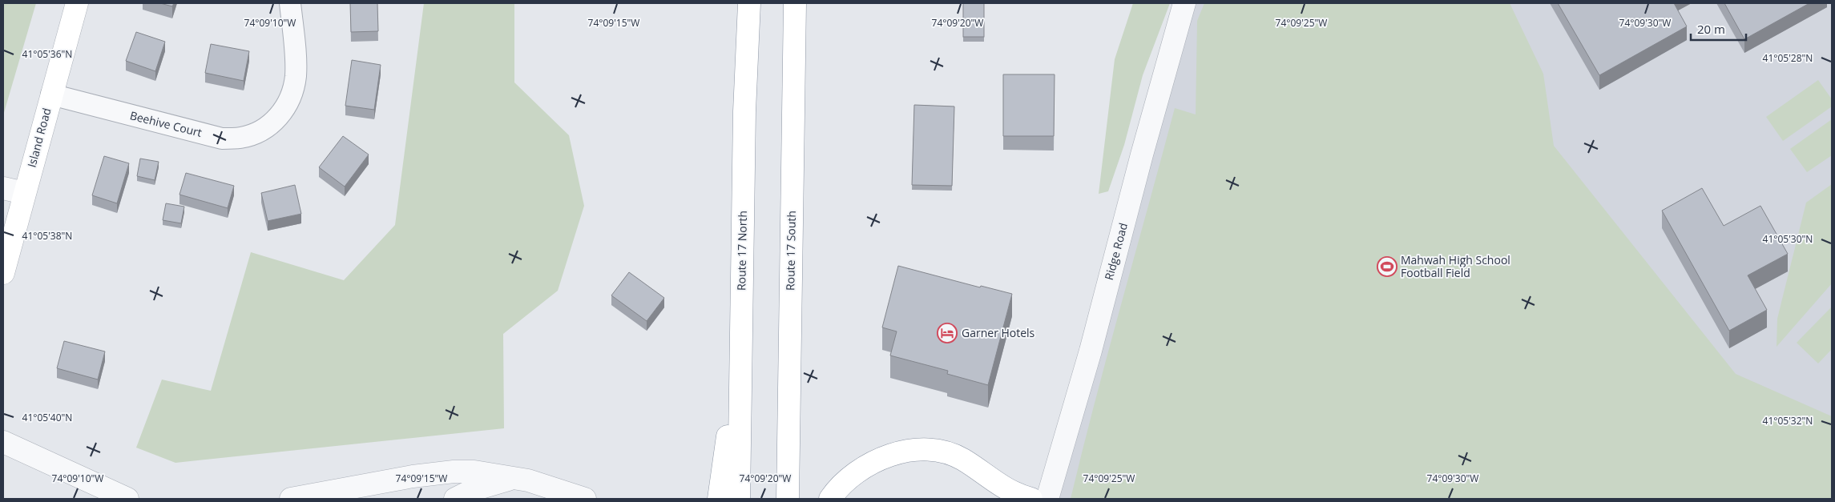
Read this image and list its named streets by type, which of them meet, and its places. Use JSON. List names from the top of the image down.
{
  "streets": {
    "main road": ["Island Road", "Route 17 North", "Route 17 South"],
    "street": ["Beehive Court", "Ridge Road"]
  },
  "crossings": [
    ["Beehive Court", "Island Road"]
  ],
  "places": {
    "sports": ["Mahwah High School Football Field"],
    "hotel": ["Garner Hotels"]
  },
  "scale_bar": "20 m",
  "coordinates": [
    "74°09'10\"W",
    "74°09'15\"W",
    "74°09'20\"W",
    "74°09'25\"W",
    "74°09'30\"W",
    "41°05'36\"N",
    "41°05'28\"N",
    "41°05'38\"N",
    "41°05'30\"N",
    "41°05'40\"N",
    "41°05'32\"N"
  ]
}
